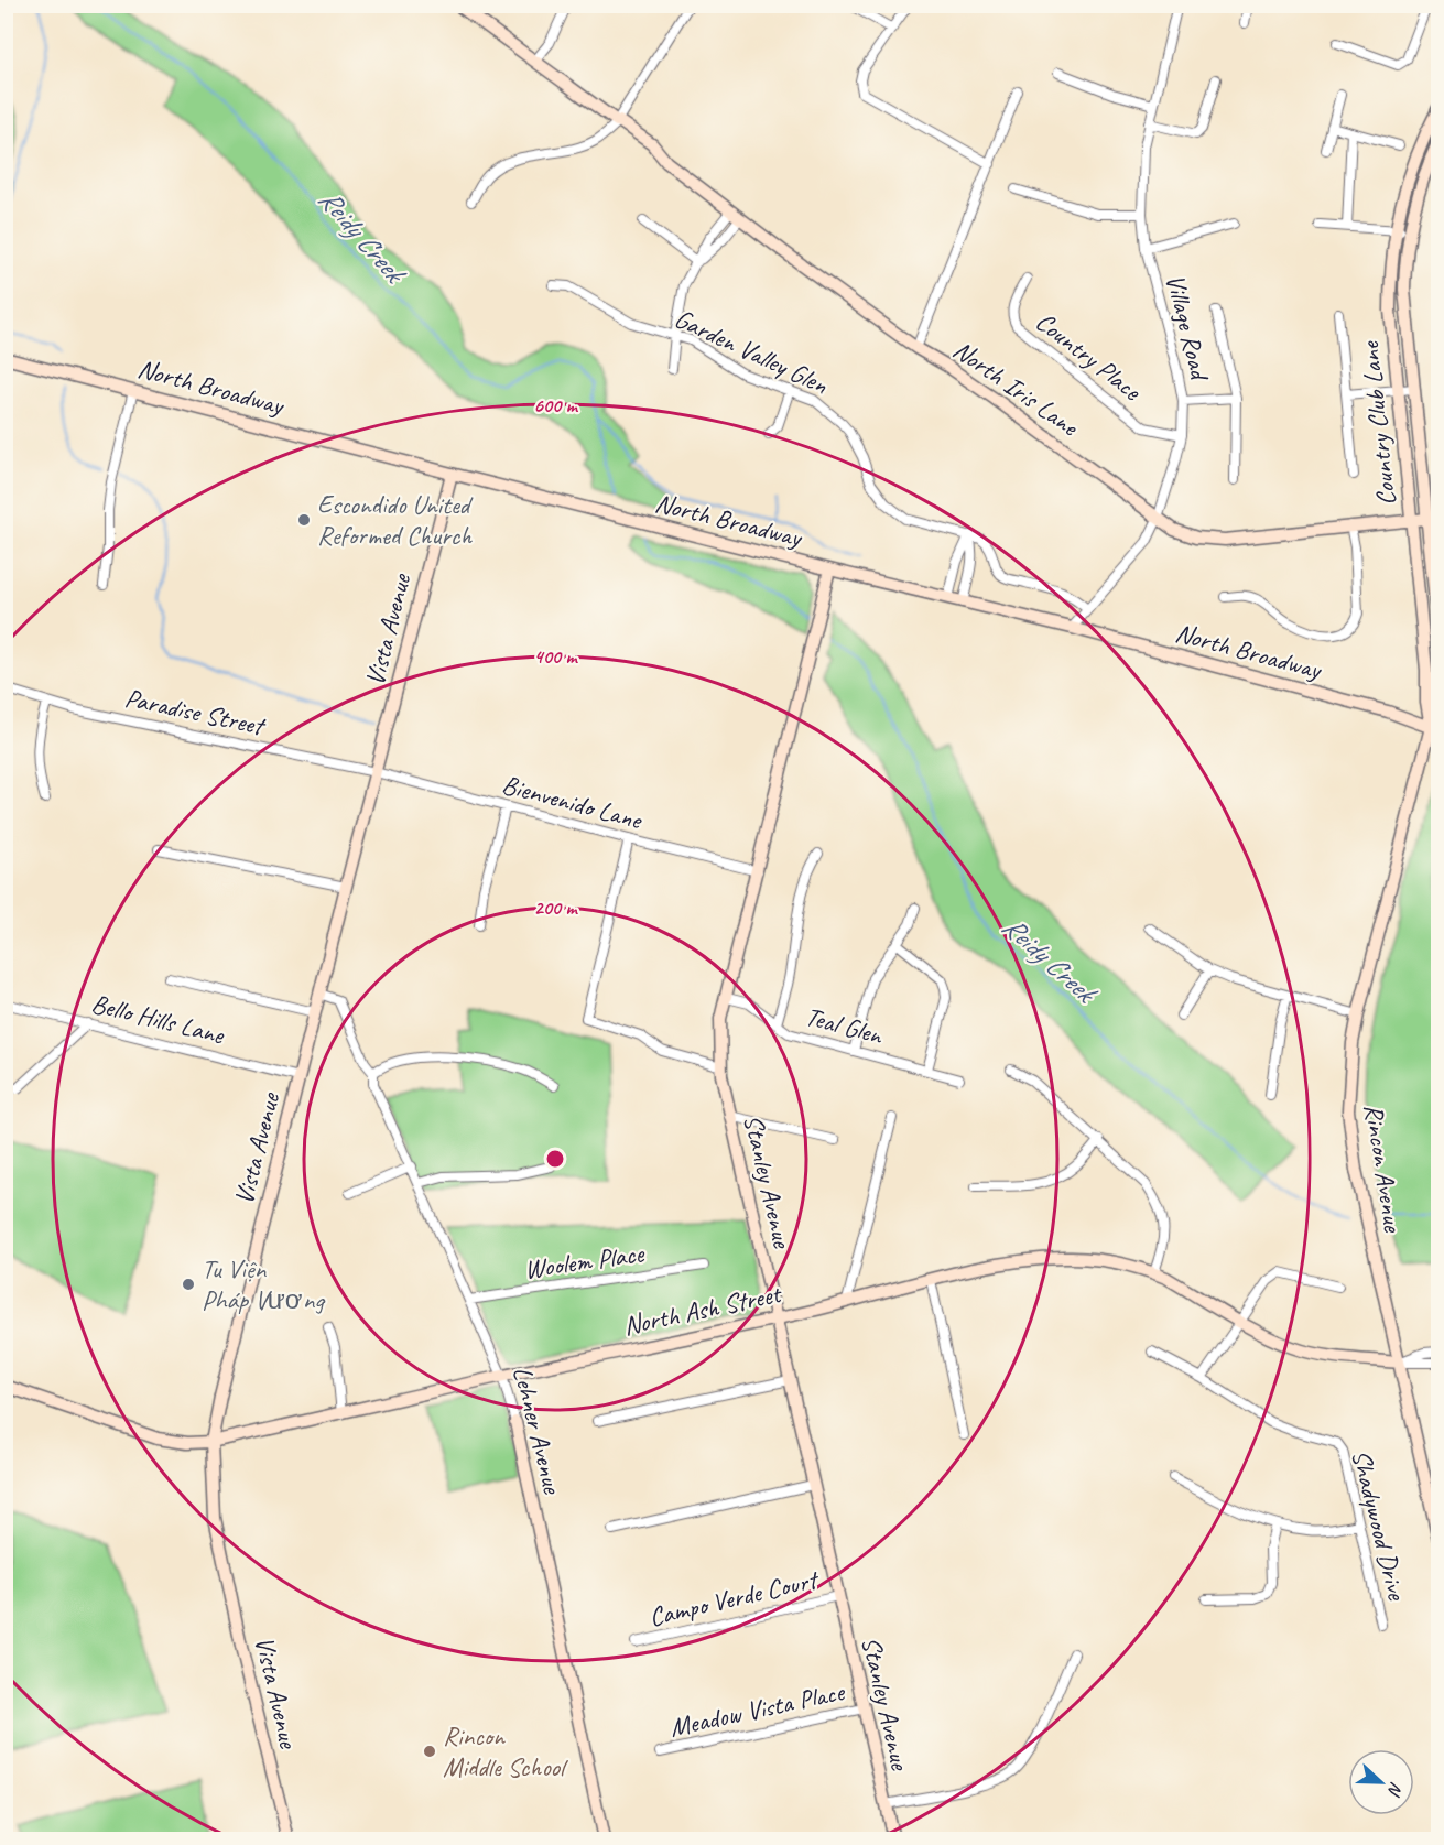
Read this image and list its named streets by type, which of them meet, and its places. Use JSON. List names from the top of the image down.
{
  "streets": {
    "main road": [
      "North Broadway",
      "North Iris Lane",
      "Country Club Lane",
      "Vista Avenue",
      "Rincon Avenue",
      "Stanley Avenue",
      "North Ash Street",
      "Lehner Avenue"
    ],
    "street": [
      "Village Road",
      "Garden Valley Glen",
      "Country Place",
      "Paradise Street",
      "Bienvenido Lane",
      "Bello Hills Lane",
      "Teal Glen",
      "Woolem Place",
      "Shadywood Drive",
      "Campo Verde Court",
      "Meadow Vista Place"
    ]
  },
  "crossings": [
    ["Village Road", "Garden Valley Glen"],
    ["Village Road", "Country Place"],
    ["Village Road", "North Broadway"],
    ["Village Road", "North Iris Lane"],
    ["North Broadway", "Country Club Lane"],
    ["North Broadway", "Vista Avenue"],
    ["North Broadway", "Rincon Avenue"],
    ["North Broadway", "Stanley Avenue"],
    ["North Iris Lane", "Country Club Lane"],
    ["Country Club Lane", "Rincon Avenue"],
    ["Vista Avenue", "Paradise Street"],
    ["Vista Avenue", "Bienvenido Lane"],
    ["Vista Avenue", "Bello Hills Lane"],
    ["Vista Avenue", "North Ash Street"],
    ["Vista Avenue", "Lehner Avenue"],
    ["Paradise Street", "Bienvenido Lane"],
    ["Bienvenido Lane", "Stanley Avenue"],
    ["Teal Glen", "Stanley Avenue"],
    ["Rincon Avenue", "North Ash Street"],
    ["Stanley Avenue", "North Ash Street"],
    ["Stanley Avenue", "Campo Verde Court"],
    ["Stanley Avenue", "Meadow Vista Place"],
    ["Woolem Place", "Lehner Avenue"],
    ["North Ash Street", "Lehner Avenue"]
  ],
  "water": ["Reidy Creek"],
  "places": ["Escondido United Reformed Church", "Tu Viện Pháp Vương", "Rincon Middle School"],
  "north": "right",
  "rings": ["600 m", "400 m", "200 m"]
}
